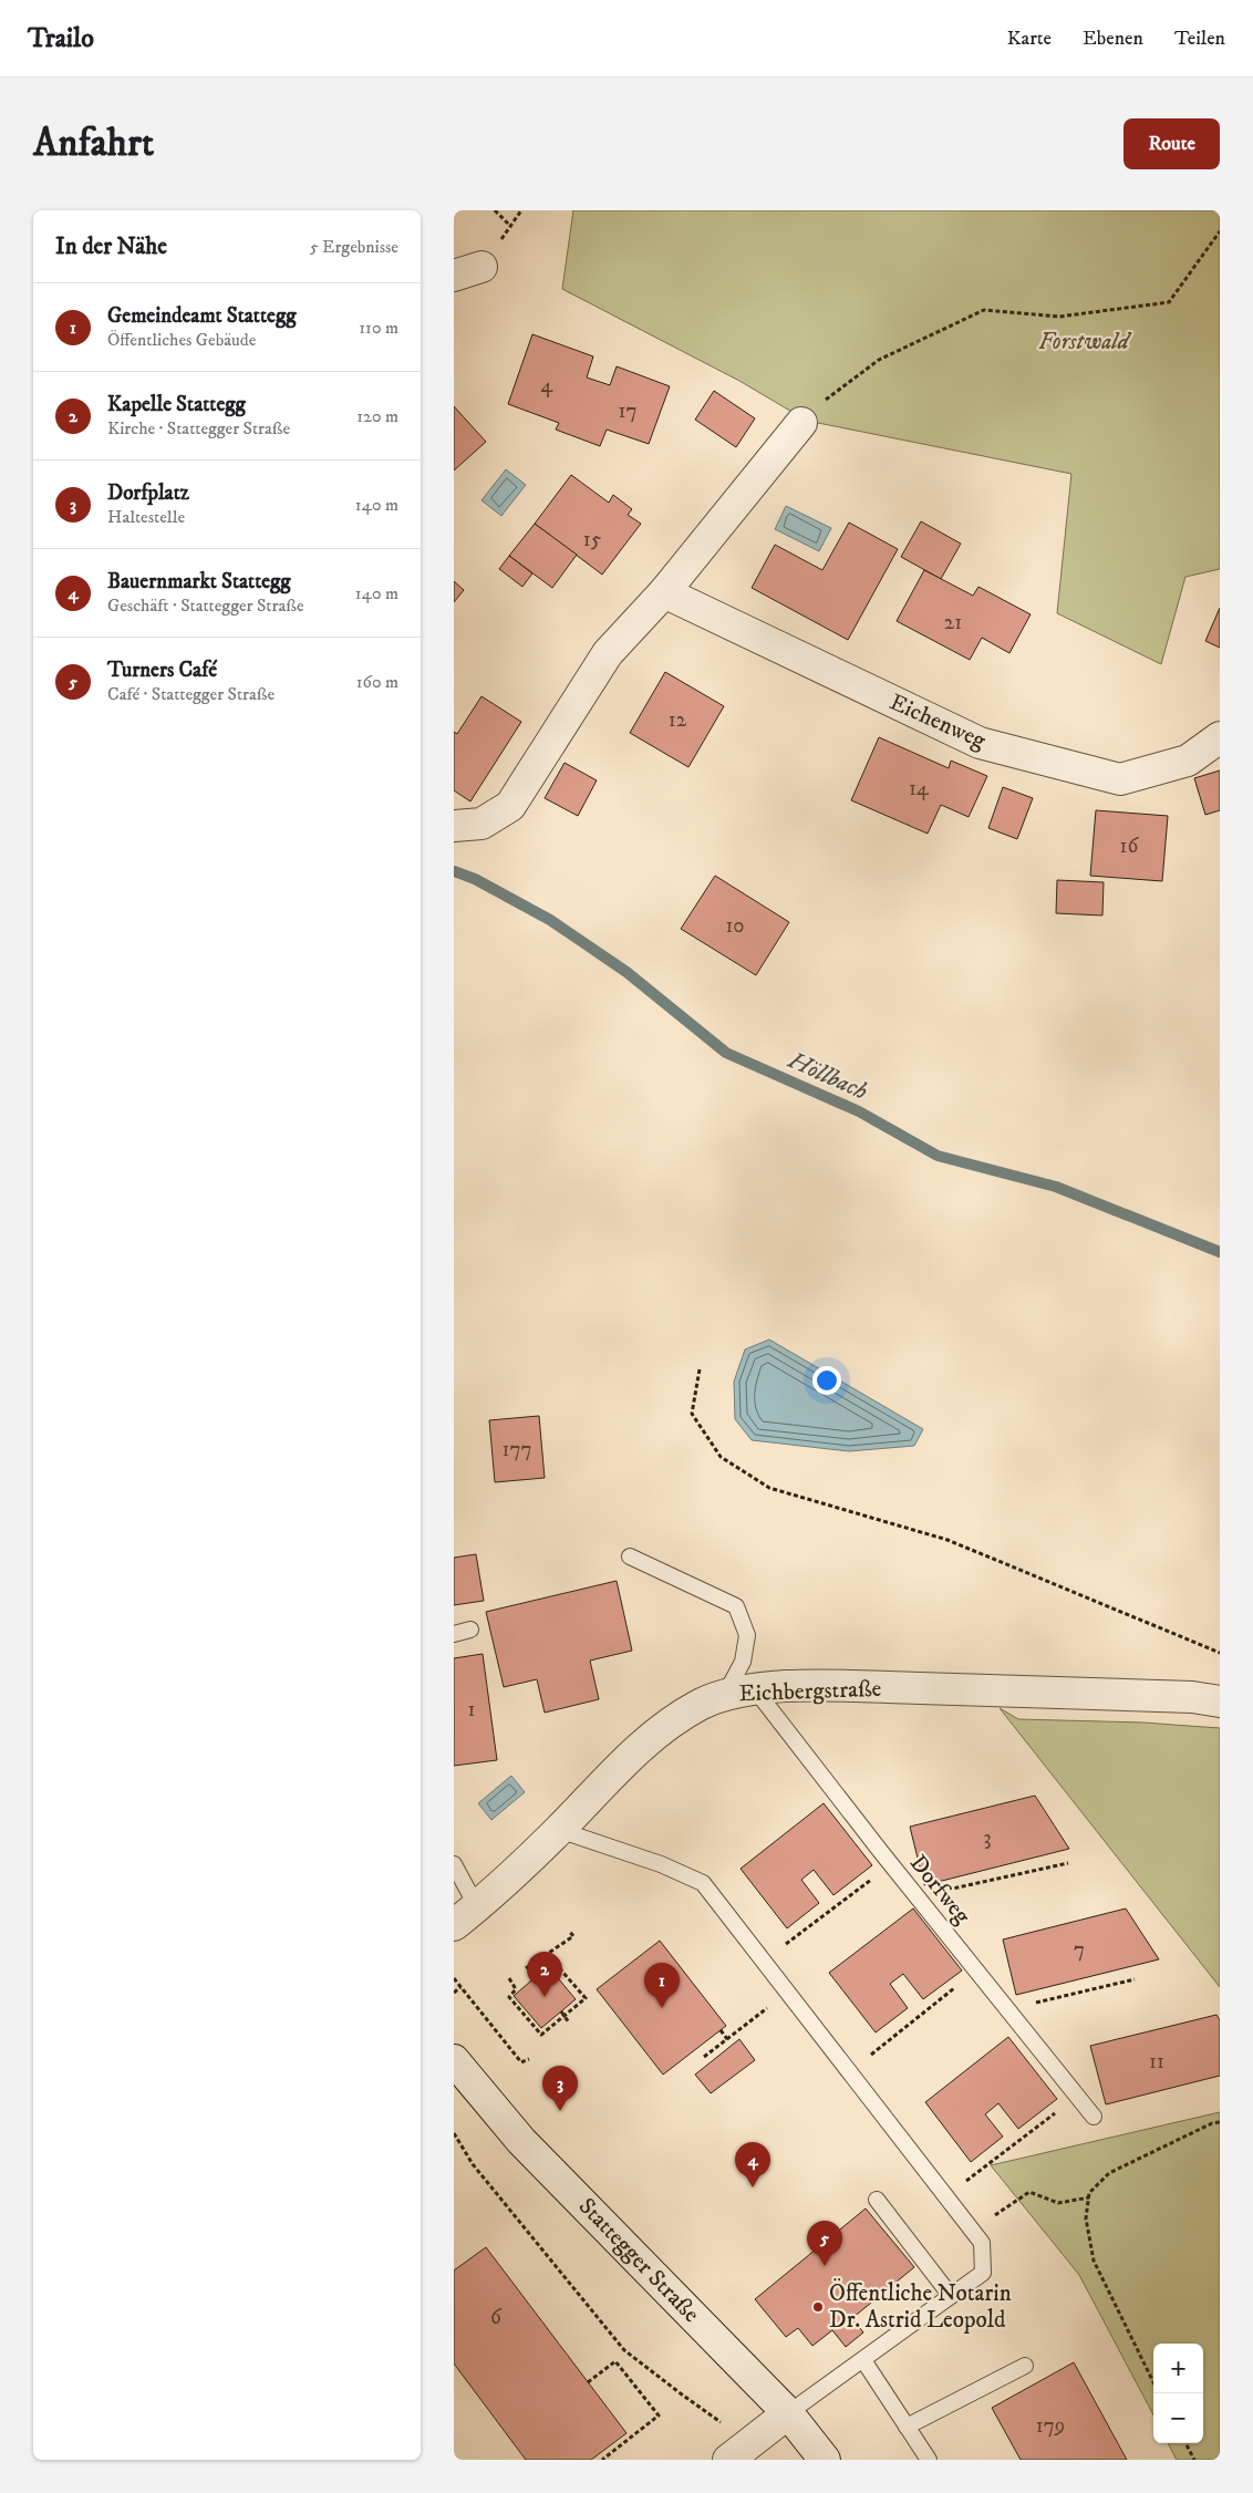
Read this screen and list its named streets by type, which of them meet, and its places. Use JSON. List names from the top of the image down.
{
  "streets": {
    "street": ["Eichenweg", "Eichbergstraße", "Stattegger Straße"],
    "lane": ["Dorfweg"]
  },
  "crossings": [
    ["Eichbergstraße", "Dorfweg"]
  ],
  "water": ["Höllbach"],
  "parks": ["Forstwald"],
  "places": ["Öffentliche Notarin Dr. Astrid Leopold"],
  "house_numbers": [
    "4",
    "17",
    "15",
    "21",
    "12",
    "14",
    "16",
    "10",
    "177",
    "1",
    "3",
    "7",
    "11",
    "6",
    "179"
  ],
  "page": {
    "header": "Trailo",
    "nav": ["Karte", "Ebenen", "Teilen"],
    "buttons": "Route",
    "title": "Anfahrt",
    "heading": ["In der Nähe", "5 Ergebnisse"],
    "list": [
      {
        "mark": "1",
        "name": "Gemeindeamt Stattegg",
        "note": "Öffentliches Gebäude",
        "value": "110 m"
      },
      {
        "mark": "2",
        "name": "Kapelle Stattegg",
        "note": "Kirche · Stattegger Straße",
        "value": "120 m"
      },
      {
        "mark": "3",
        "name": "Dorfplatz",
        "note": "Haltestelle",
        "value": "140 m"
      },
      {
        "mark": "4",
        "name": "Bauernmarkt Stattegg",
        "note": "Geschäft · Stattegger Straße",
        "value": "140 m"
      },
      {
        "mark": "5",
        "name": "Turners Café",
        "note": "Café · Stattegger Straße",
        "value": "160 m"
      }
    ],
    "pins": [
      "2",
      "1",
      "3",
      "4",
      "5"
    ],
    "map_buttons": ["+", "−"]
  }
}
